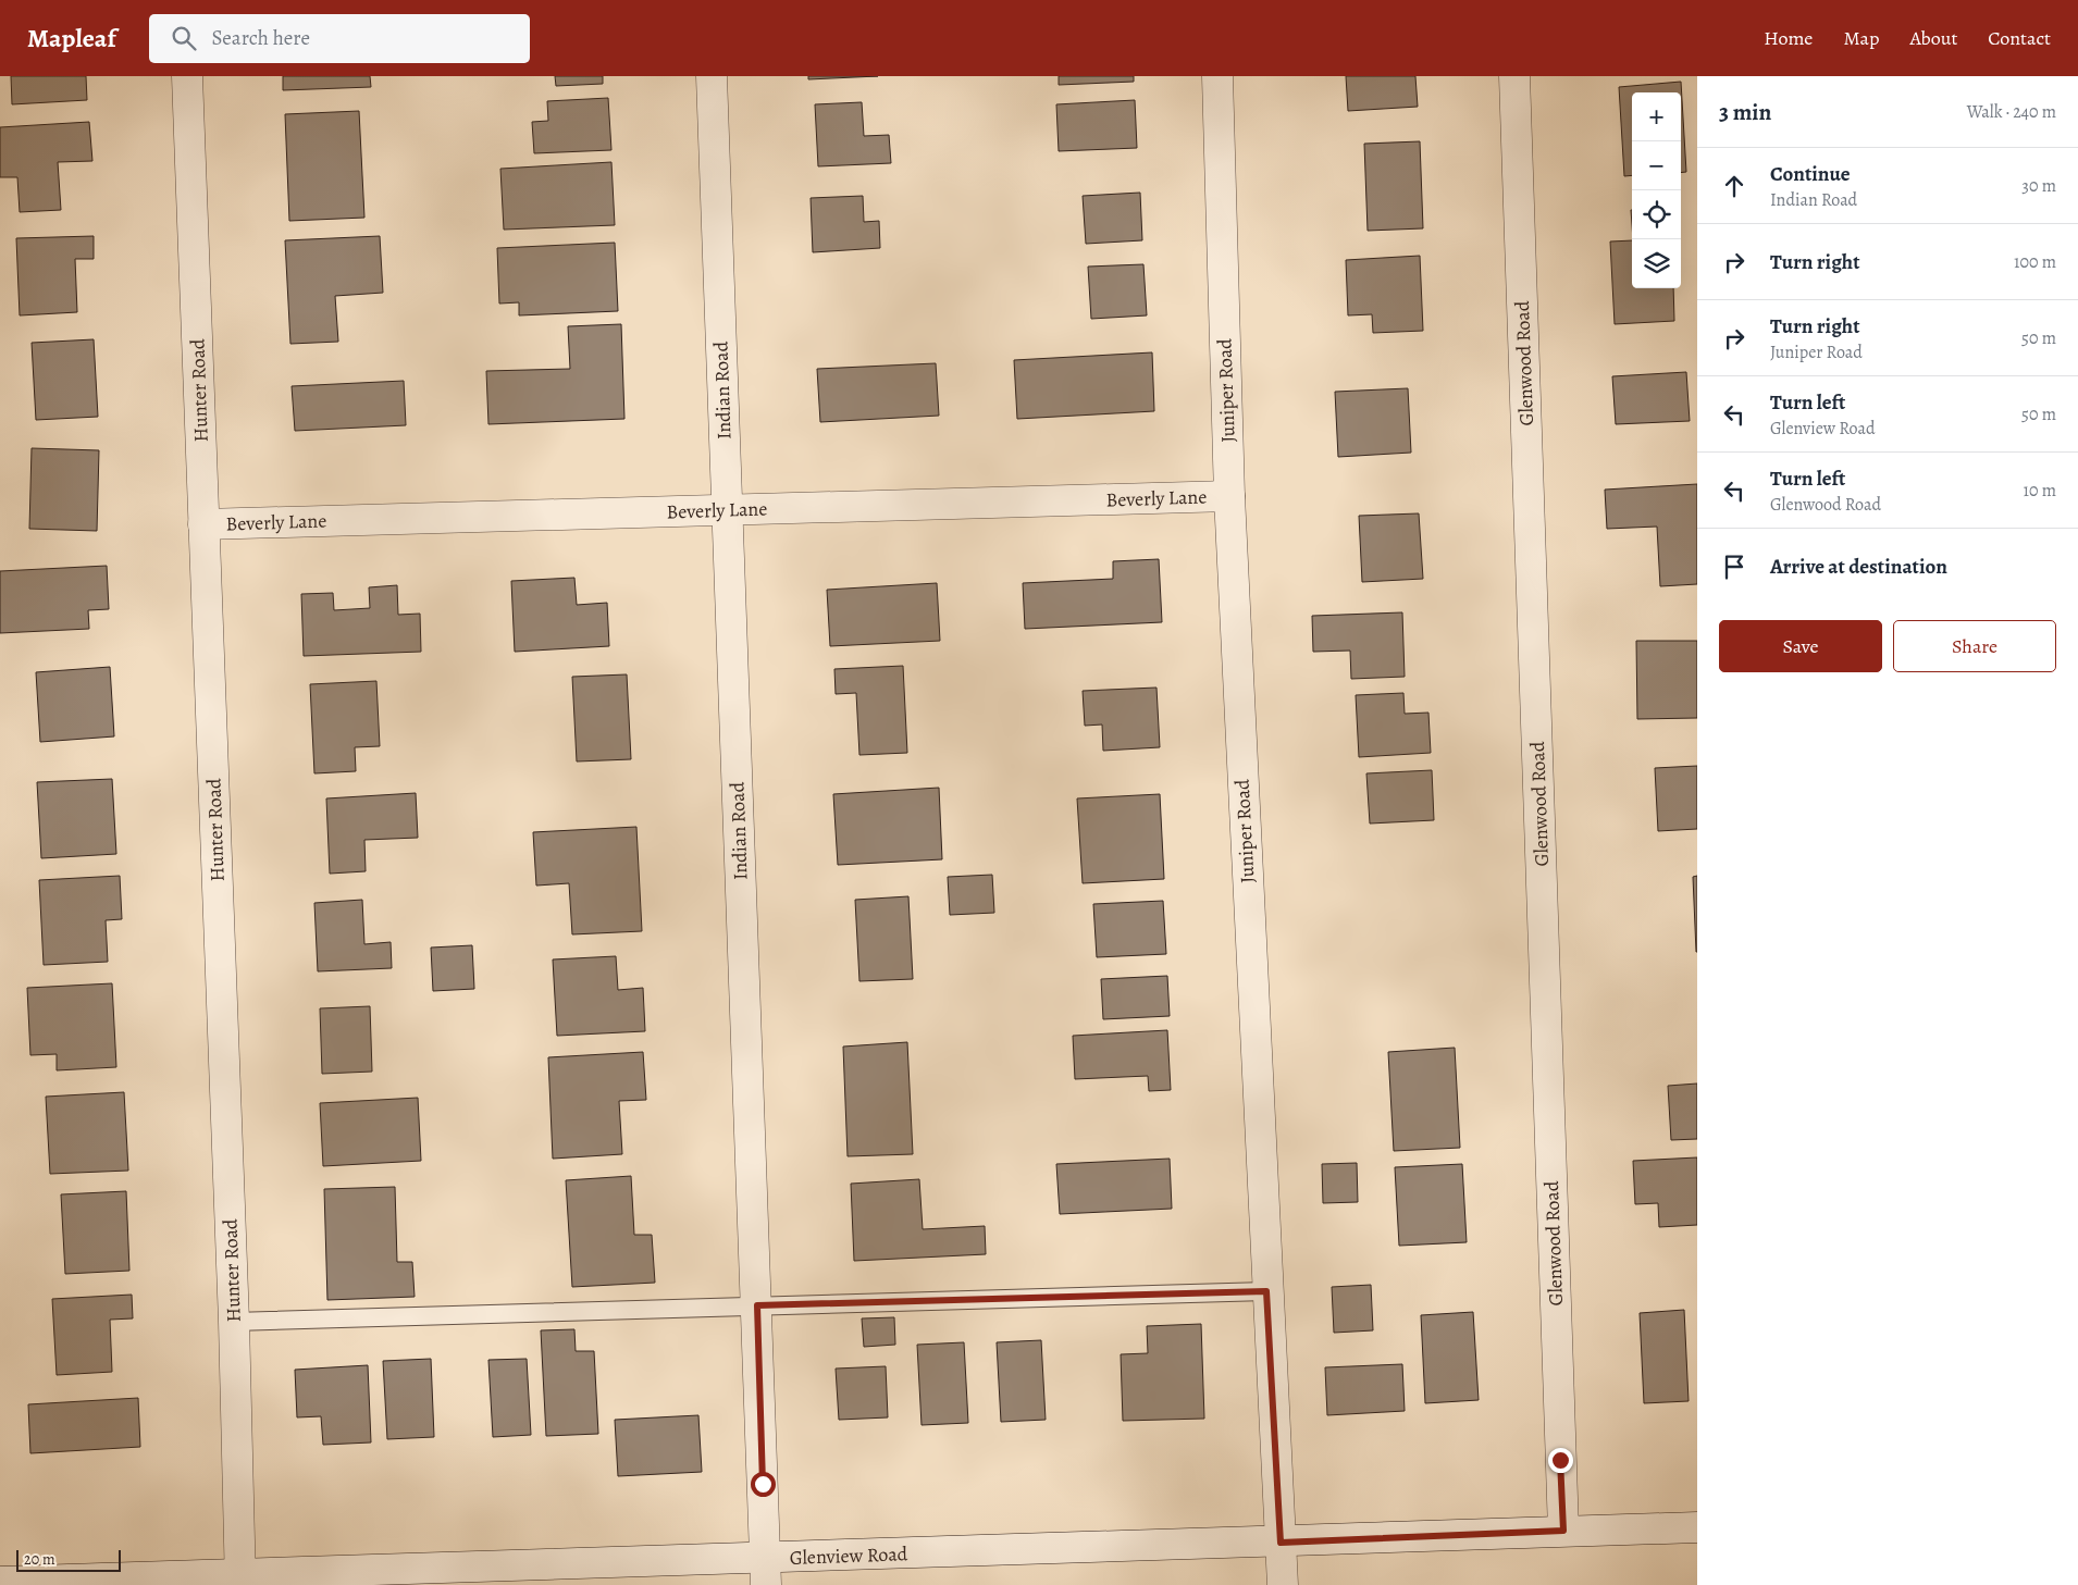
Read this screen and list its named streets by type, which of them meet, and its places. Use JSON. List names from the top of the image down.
{
  "streets": {
    "street": [
      "Glenwood Road",
      "Hunter Road",
      "Indian Road",
      "Juniper Road",
      "Beverly Lane",
      "Glenview Road"
    ]
  },
  "crossings": [
    ["Glenwood Road", "Glenview Road"],
    ["Hunter Road", "Beverly Lane"],
    ["Hunter Road", "Glenview Road"],
    ["Indian Road", "Beverly Lane"],
    ["Indian Road", "Glenview Road"],
    ["Juniper Road", "Beverly Lane"],
    ["Juniper Road", "Glenview Road"]
  ],
  "scale_bar": "20 m",
  "page": {
    "header": "Mapleaf",
    "search": "Search here",
    "nav": [
      "Home",
      "Map",
      "About",
      "Contact"
    ],
    "heading": ["3 min", "Walk · 240 m"],
    "map_buttons": ["+", "−"],
    "list": [
      ["Continue", "Indian Road", "30 m"],
      ["Turn right", "100 m"],
      ["Turn right", "Juniper Road", "50 m"],
      ["Turn left", "Glenview Road", "50 m"],
      ["Turn left", "Glenwood Road", "10 m"],
      "Arrive at destination"
    ],
    "buttons": ["Save", "Share"],
    "scale": "20 m"
  }
}
